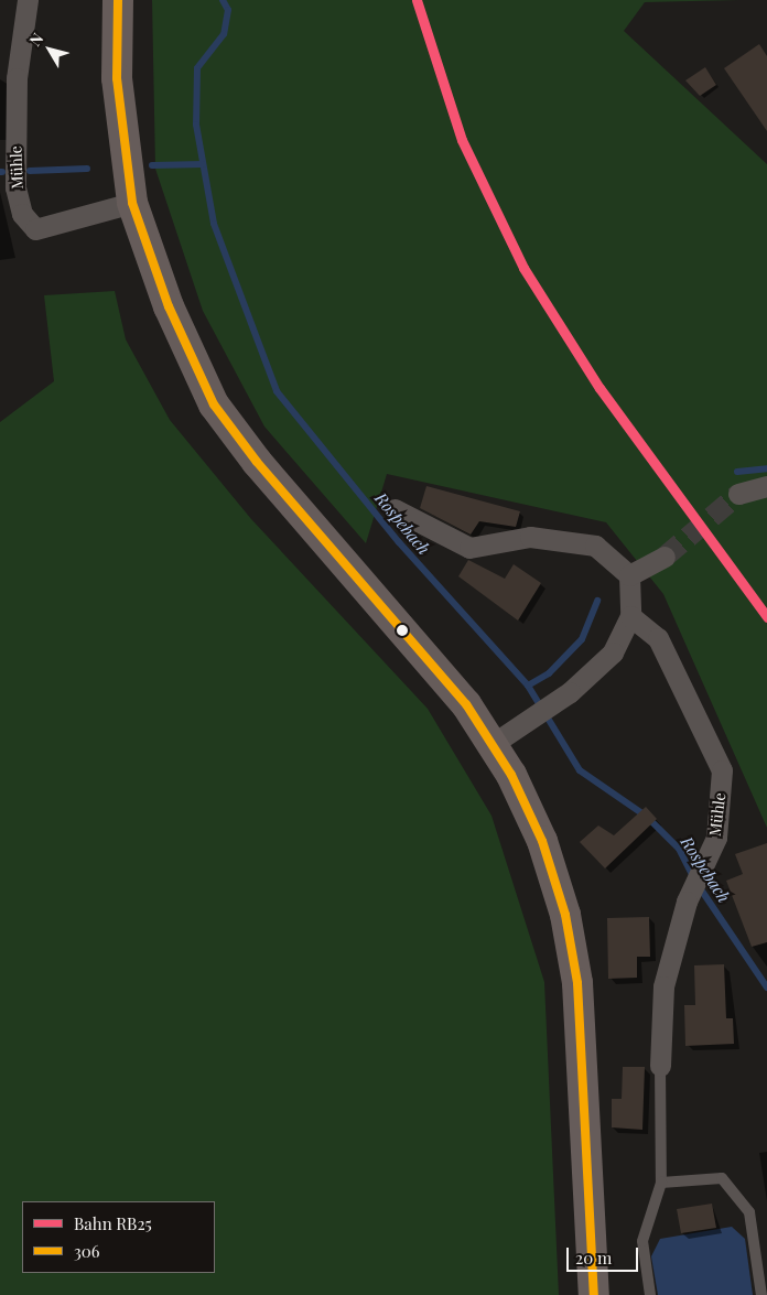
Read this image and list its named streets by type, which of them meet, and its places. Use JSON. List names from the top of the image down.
{
  "streets": {
    "street": ["Mühle"]
  },
  "water": ["Rospebach"],
  "lines": ["rail line RB25", "transit line 306"],
  "legend": ["Bahn RB25", "306"],
  "scale_bar": "20 m",
  "north": "top left"
}
